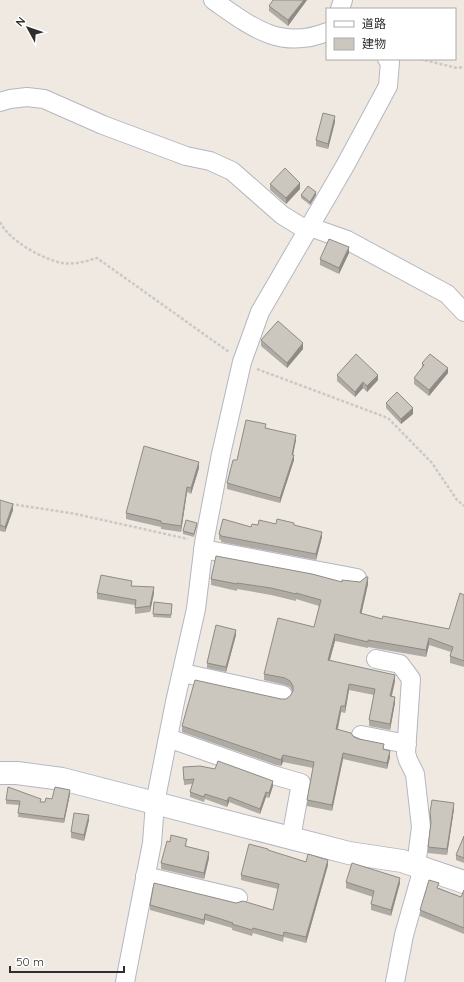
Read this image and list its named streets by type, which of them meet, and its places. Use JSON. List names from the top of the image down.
{
  "legend": ["道路", "建物"],
  "scale_bar": "50 m",
  "north": "top left"
}
